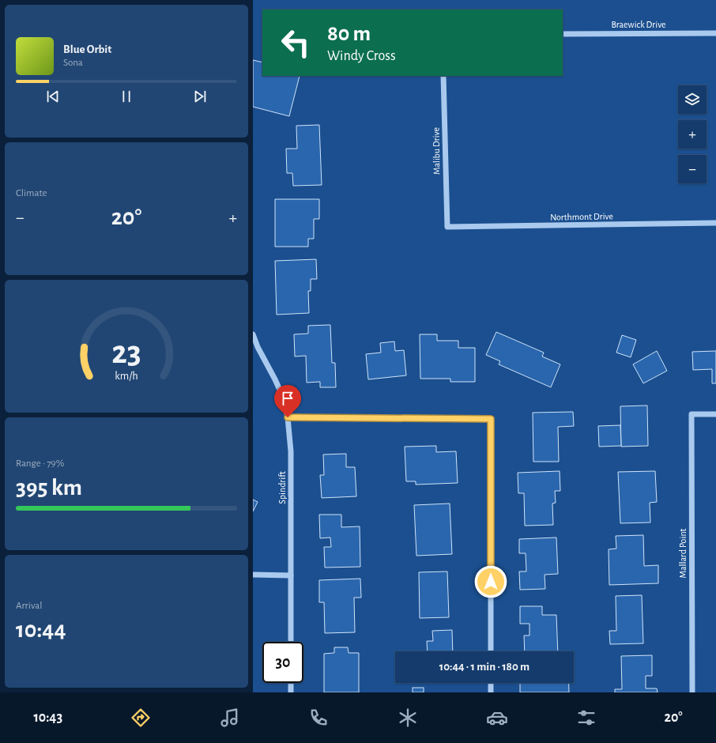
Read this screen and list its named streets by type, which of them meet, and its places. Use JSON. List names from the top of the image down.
{
  "streets": {
    "street": [
      "Braewick Drive",
      "Malibu Drive",
      "Northmont Drive",
      "Spindrift",
      "Mallard Point"
    ]
  },
  "crossings": [
    ["Malibu Drive", "Northmont Drive"]
  ],
  "page": {
    "turn": ["80 m", "Windy Cross"],
    "song": ["Blue Orbit", "Sona"],
    "map_buttons": ["+", "−"],
    "tile": [
      "Climate",
      ["Range · 79%", "395 km"],
      ["Arrival", "10:44"]
    ],
    "heat": ["−", "20°", "+"],
    "limit": "30",
    "trip": "10:44 · 1 min · 180 m",
    "tabs": ["10:43", "20°"],
    "gauge": ["23", "km/h"]
  }
}
